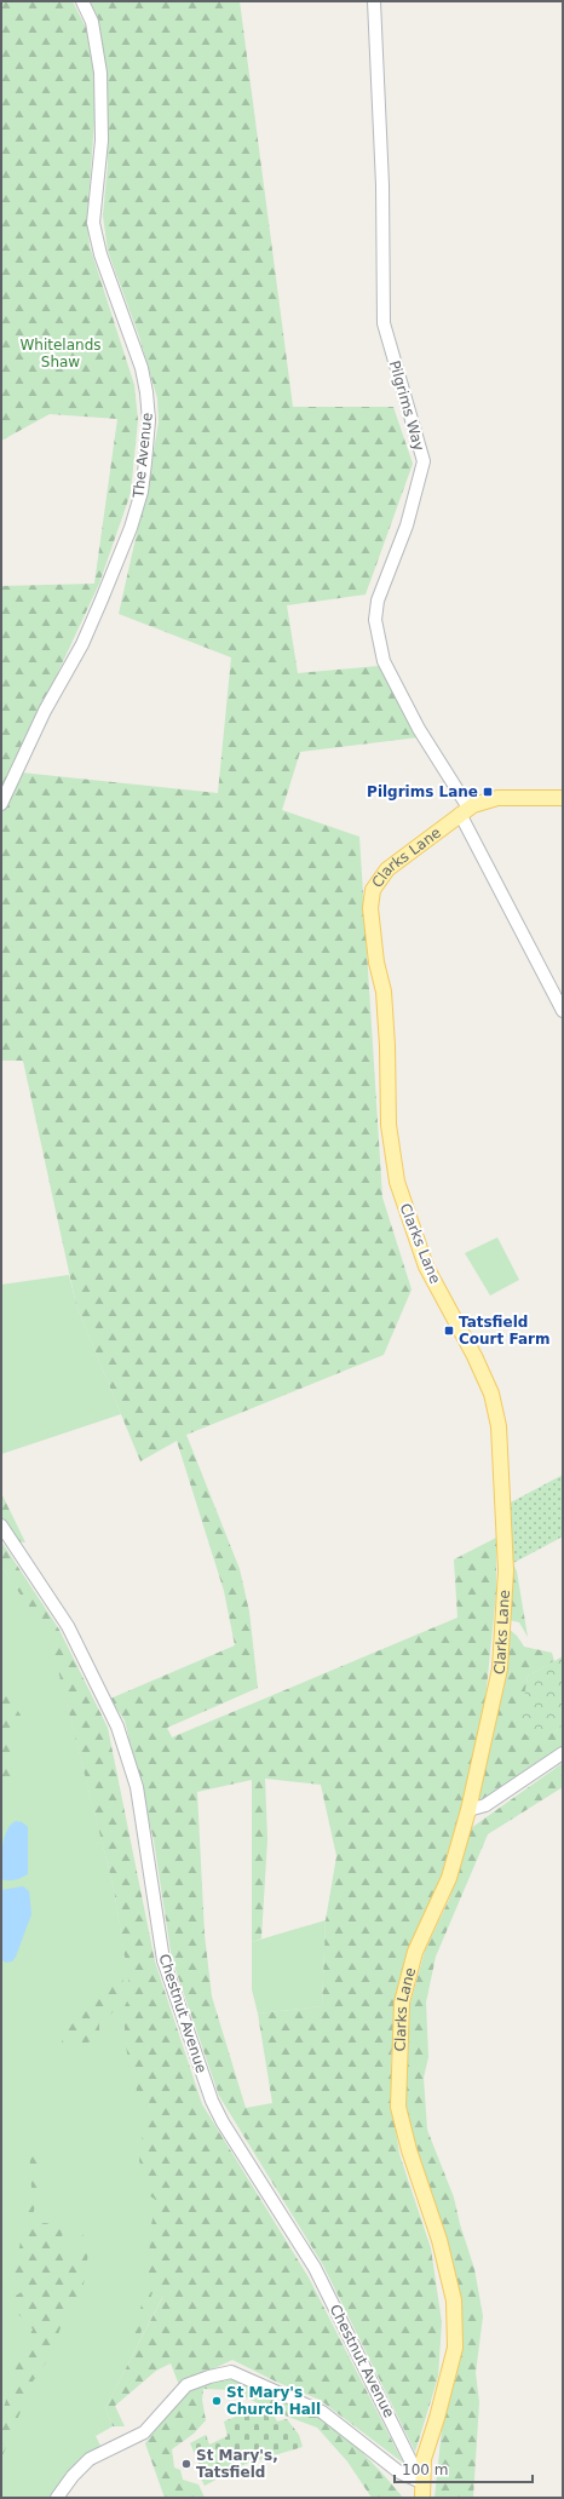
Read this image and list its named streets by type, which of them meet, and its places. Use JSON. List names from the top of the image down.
{
  "streets": {
    "main road": ["Clarks Lane"],
    "street": ["Pilgrims Way", "The Avenue", "Chestnut Avenue"]
  },
  "crossings": [
    ["Pilgrims Way", "Clarks Lane"],
    ["Clarks Lane", "Chestnut Avenue"]
  ],
  "parks": ["Whitelands Shaw"],
  "places": {
    "transit": ["Pilgrims Lane", "Tatsfield Court Farm"],
    "other": ["St Mary's Church Hall", "St Mary's, Tatsfield"]
  },
  "scale_bar": "100 m"
}
